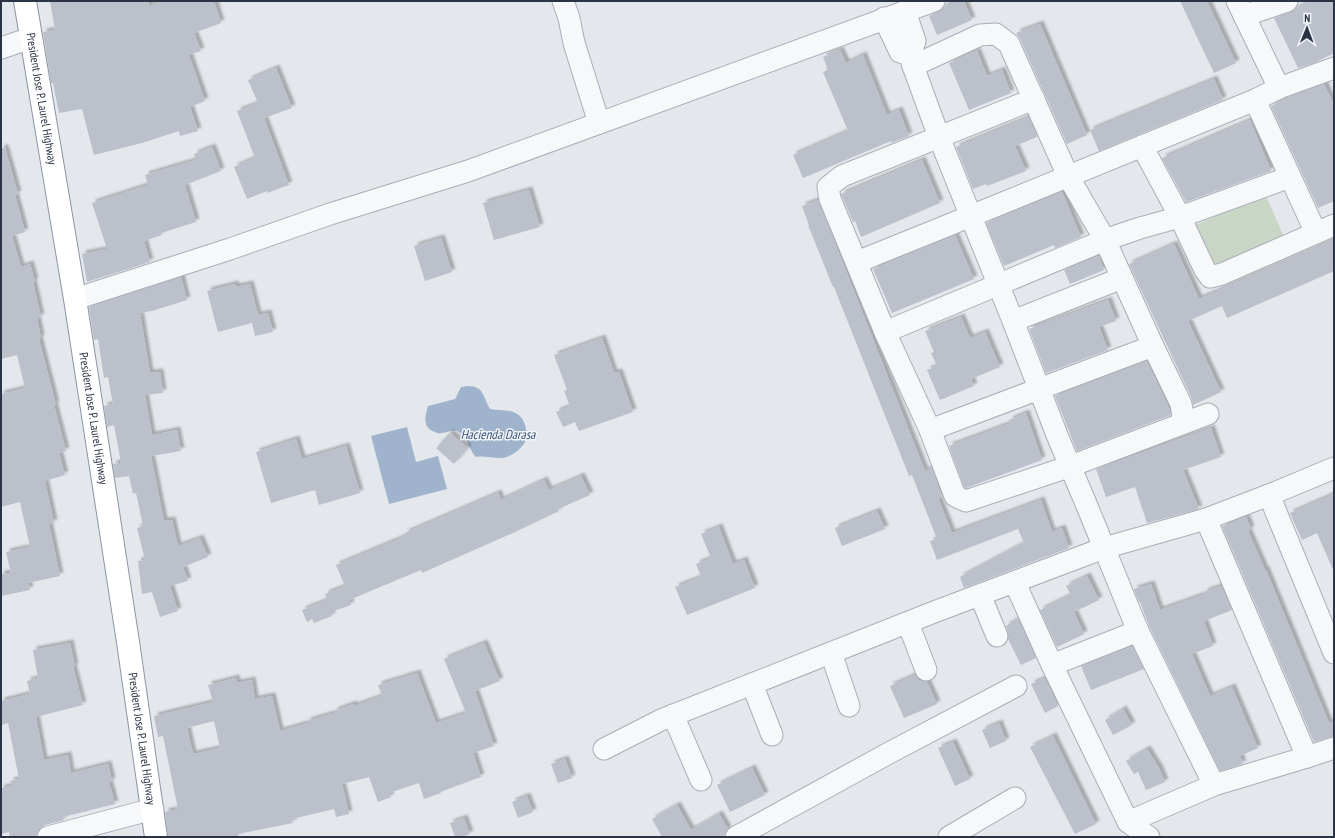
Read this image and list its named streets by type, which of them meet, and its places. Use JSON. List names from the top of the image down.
{
  "streets": {
    "highway": ["President Jose P. Laurel Highway"]
  },
  "water": ["Hacienda Darasa"],
  "north": "top"
}
